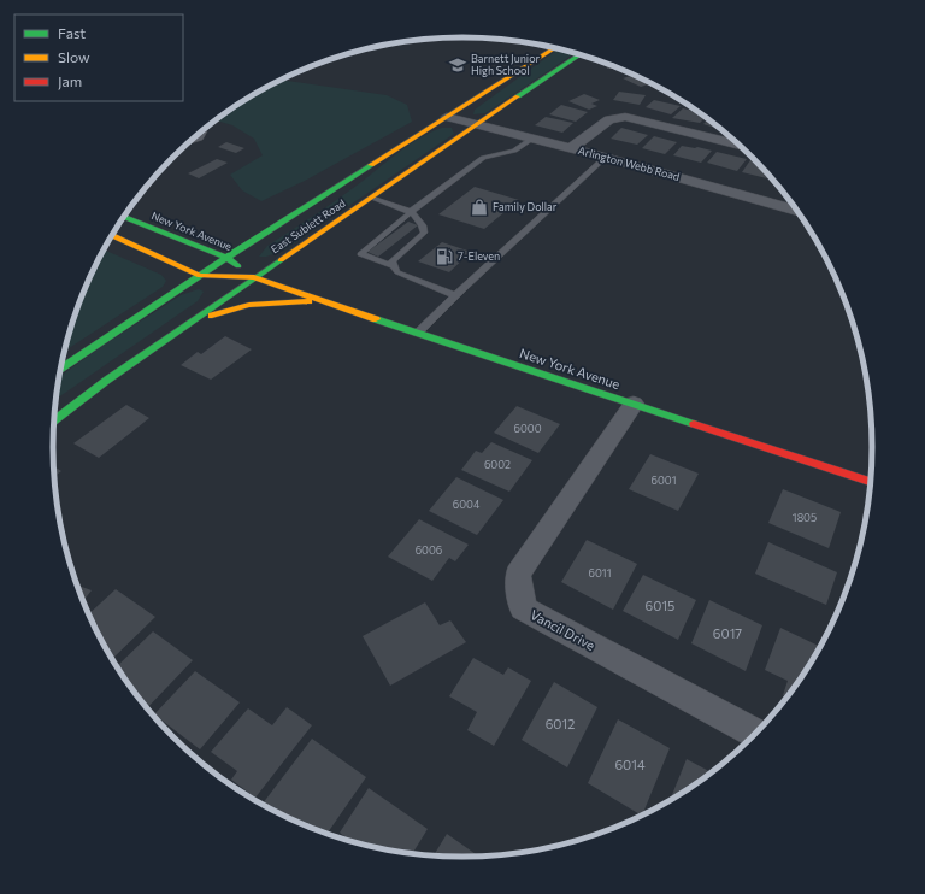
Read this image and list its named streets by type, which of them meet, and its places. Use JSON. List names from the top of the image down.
{
  "streets": {
    "main road": ["East Sublett Road", "New York Avenue"],
    "street": ["Arlington Webb Road", "Vancil Drive"]
  },
  "crossings": [
    ["Arlington Webb Road", "East Sublett Road"],
    ["East Sublett Road", "New York Avenue"],
    ["New York Avenue", "Vancil Drive"]
  ],
  "places": {
    "school or university": ["Barnett Junior High School"],
    "shop": ["Family Dollar"],
    "fuel station": ["7-Eleven"]
  },
  "house_numbers": [
    "6000",
    "6002",
    "6001",
    "6004",
    "1805",
    "6006",
    "6011",
    "6015",
    "6017",
    "6012",
    "6014"
  ],
  "legend": ["Fast", "Slow", "Jam"]
}
